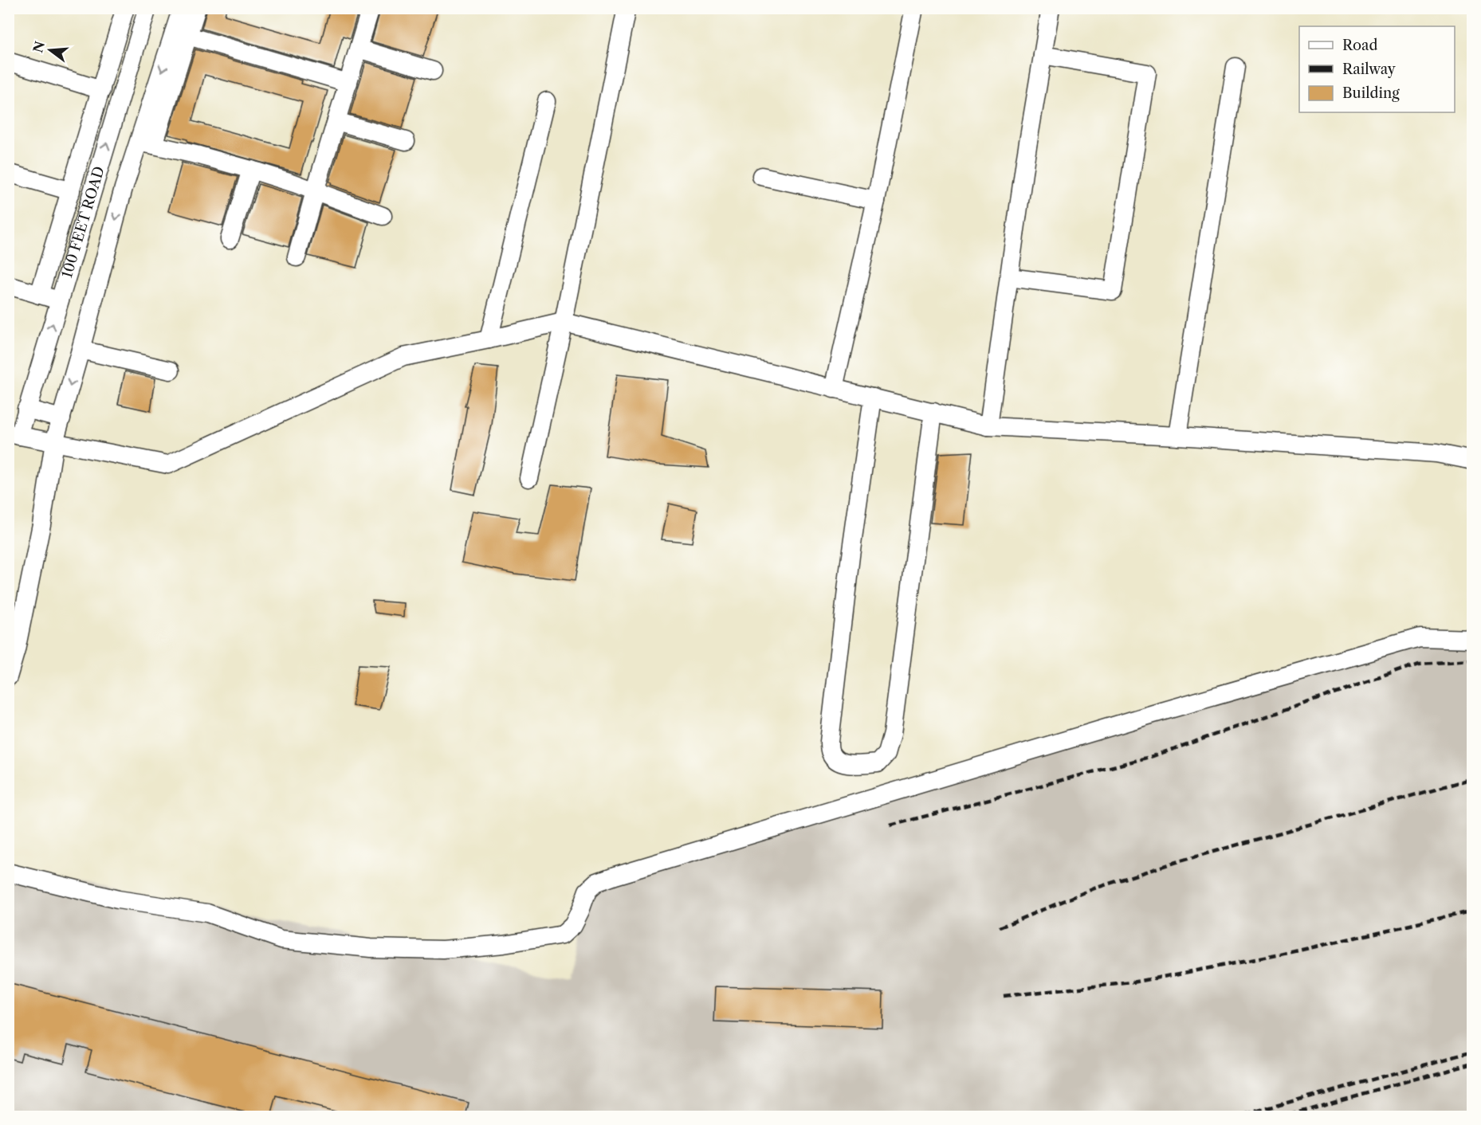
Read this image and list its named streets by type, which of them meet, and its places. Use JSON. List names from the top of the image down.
{
  "streets": {
    "street": ["100 FEET ROAD"]
  },
  "legend": ["Road", "Railway", "Building"],
  "north": "left"
}
